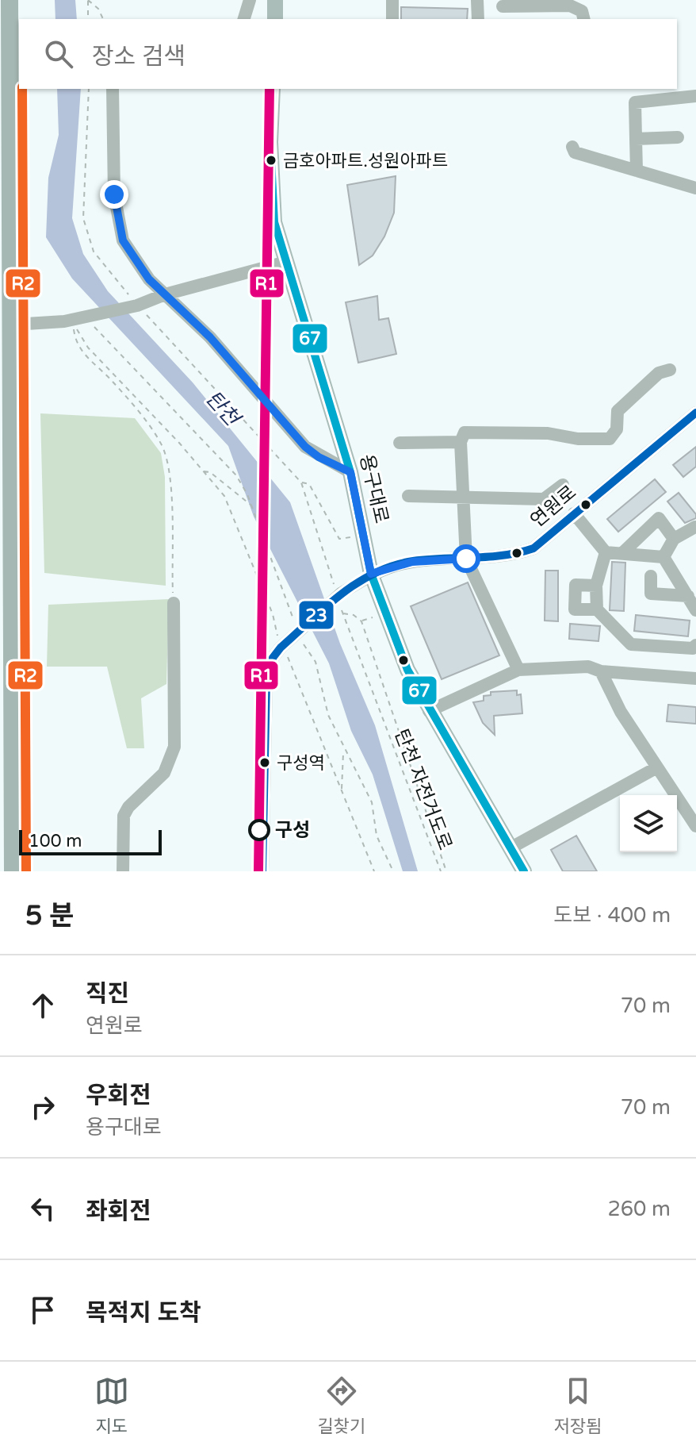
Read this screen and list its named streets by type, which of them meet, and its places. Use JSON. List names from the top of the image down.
{
  "streets": {
    "main road": ["용구대로"],
    "street": ["연원로"],
    "path": ["탄천 자전거도로"]
  },
  "crossings": [
    ["용구대로", "연원로"],
    ["연원로", "탄천 자전거도로"]
  ],
  "water": ["탄천"],
  "places": ["금호아파트.성원아파트", "구성역", "구성"],
  "lines": [
    "transit line R1",
    "transit line R2",
    "transit line 67",
    "transit line 23"
  ],
  "scale_bar": "100 m",
  "page": {
    "search": "장소 검색",
    "scale": "100 m",
    "heading": ["5 분", "도보 · 400 m"],
    "list": [
      ["직진", "연원로", "70 m"],
      ["우회전", "용구대로", "70 m"],
      ["좌회전", "260 m"],
      "목적지 도착"
    ],
    "nav": ["지도", "길찾기", "저장됨"]
  }
}
